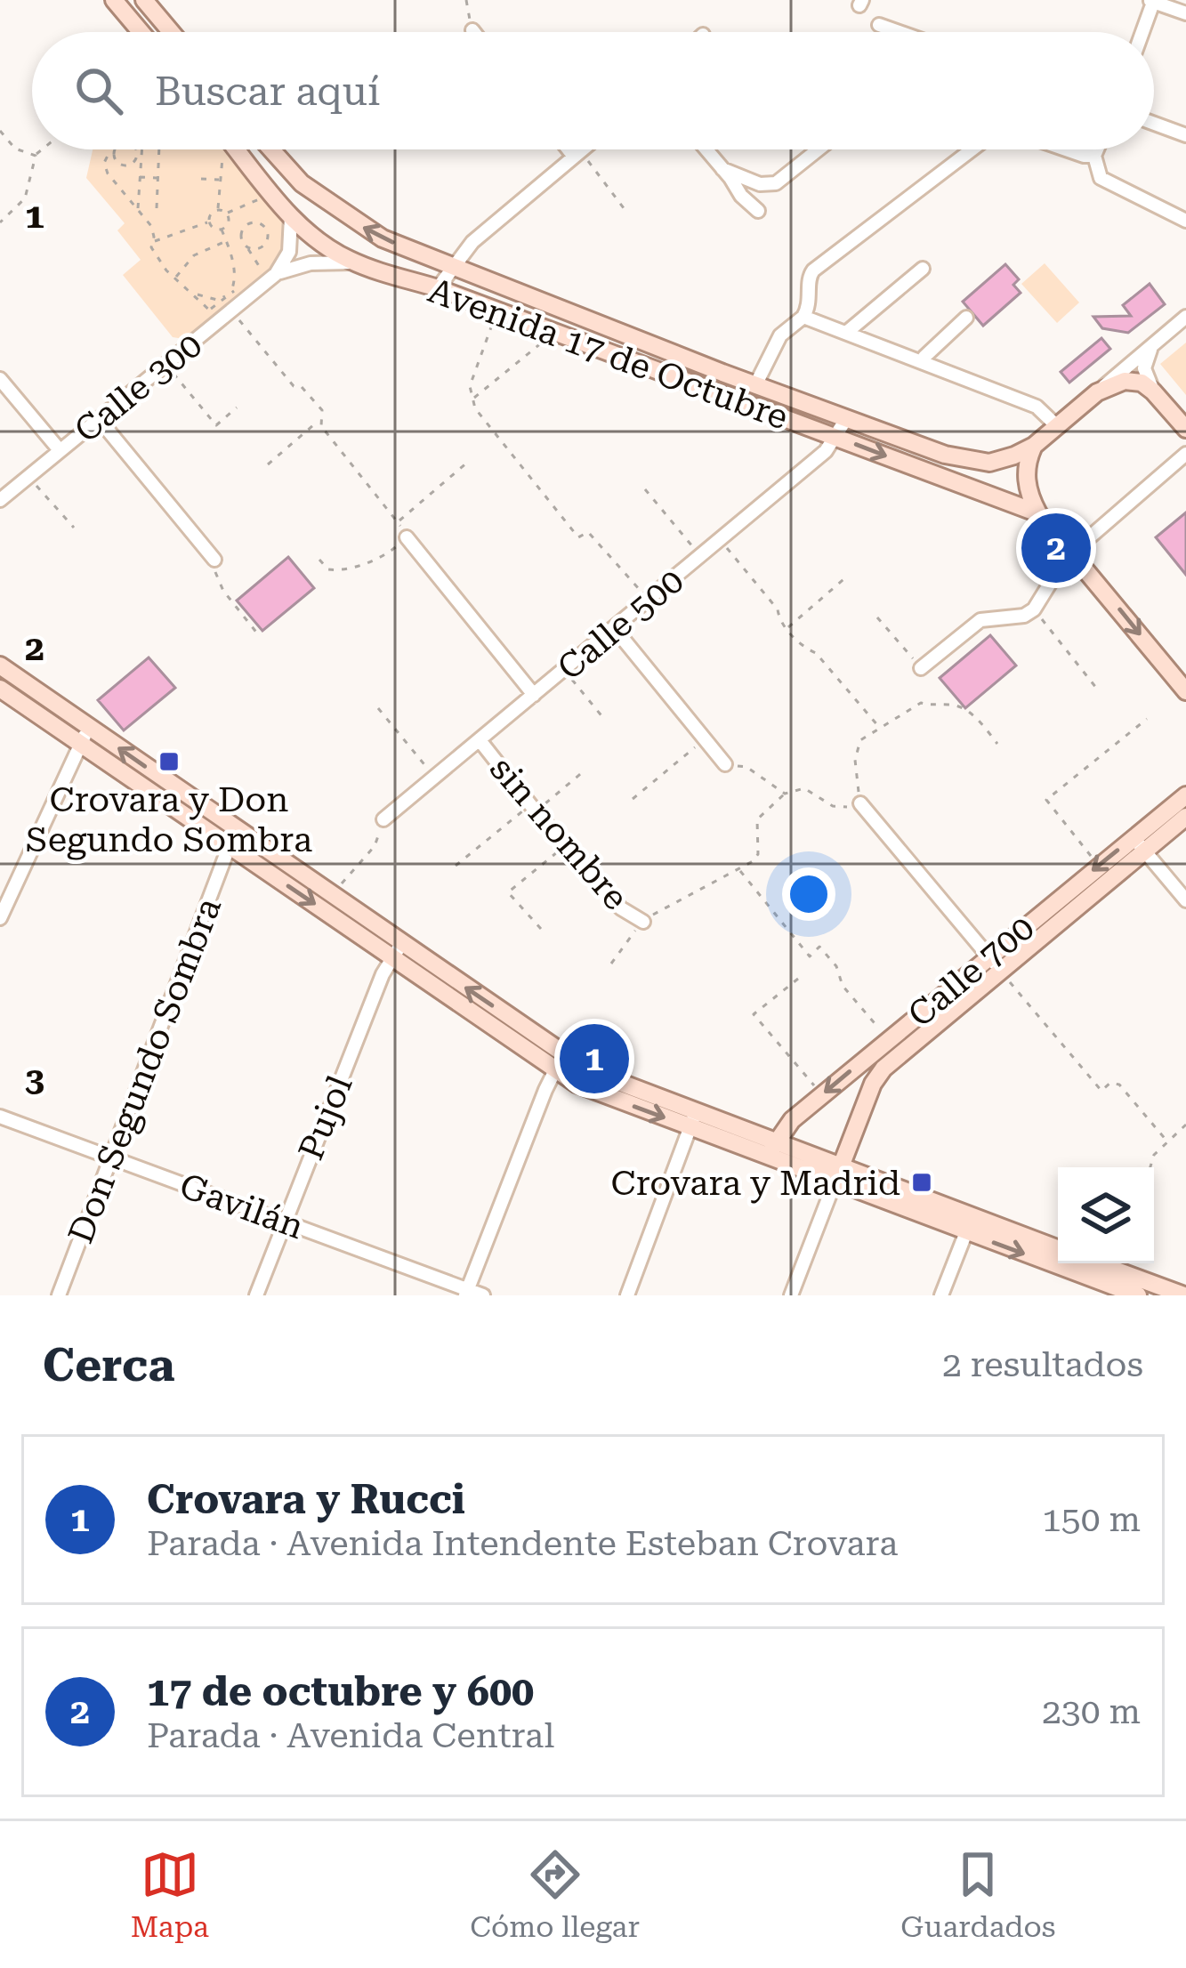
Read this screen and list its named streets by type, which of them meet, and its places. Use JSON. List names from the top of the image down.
{
  "streets": {
    "main road": ["Avenida 17 de Octubre", "Calle 700"],
    "street": [
      "Calle 300",
      "Calle 500",
      "sin nombre",
      "Don Segundo Sombra",
      "Pujol",
      "Gavilán"
    ]
  },
  "crossings": [
    ["Avenida 17 de Octubre", "Calle 500"],
    ["Calle 500", "sin nombre"],
    ["Don Segundo Sombra", "Gavilán"],
    ["Pujol", "Gavilán"]
  ],
  "places": {
    "transit": ["Crovara y Don Segundo Sombra", "Crovara y Madrid"]
  },
  "page": {
    "search": "Buscar aquí",
    "pins": ["2", "1"],
    "heading": ["Cerca", "2 resultados"],
    "list": [
      {
        "mark": "1",
        "name": "Crovara y Rucci",
        "note": "Parada · Avenida Intendente Esteban Crovara",
        "value": "150 m"
      },
      {
        "mark": "2",
        "name": "17 de octubre y 600",
        "note": "Parada · Avenida Central",
        "value": "230 m"
      }
    ],
    "nav": ["Mapa", "Cómo llegar", "Guardados"]
  },
  "grid": {
    "rows": ["1", "2", "3"]
  }
}
